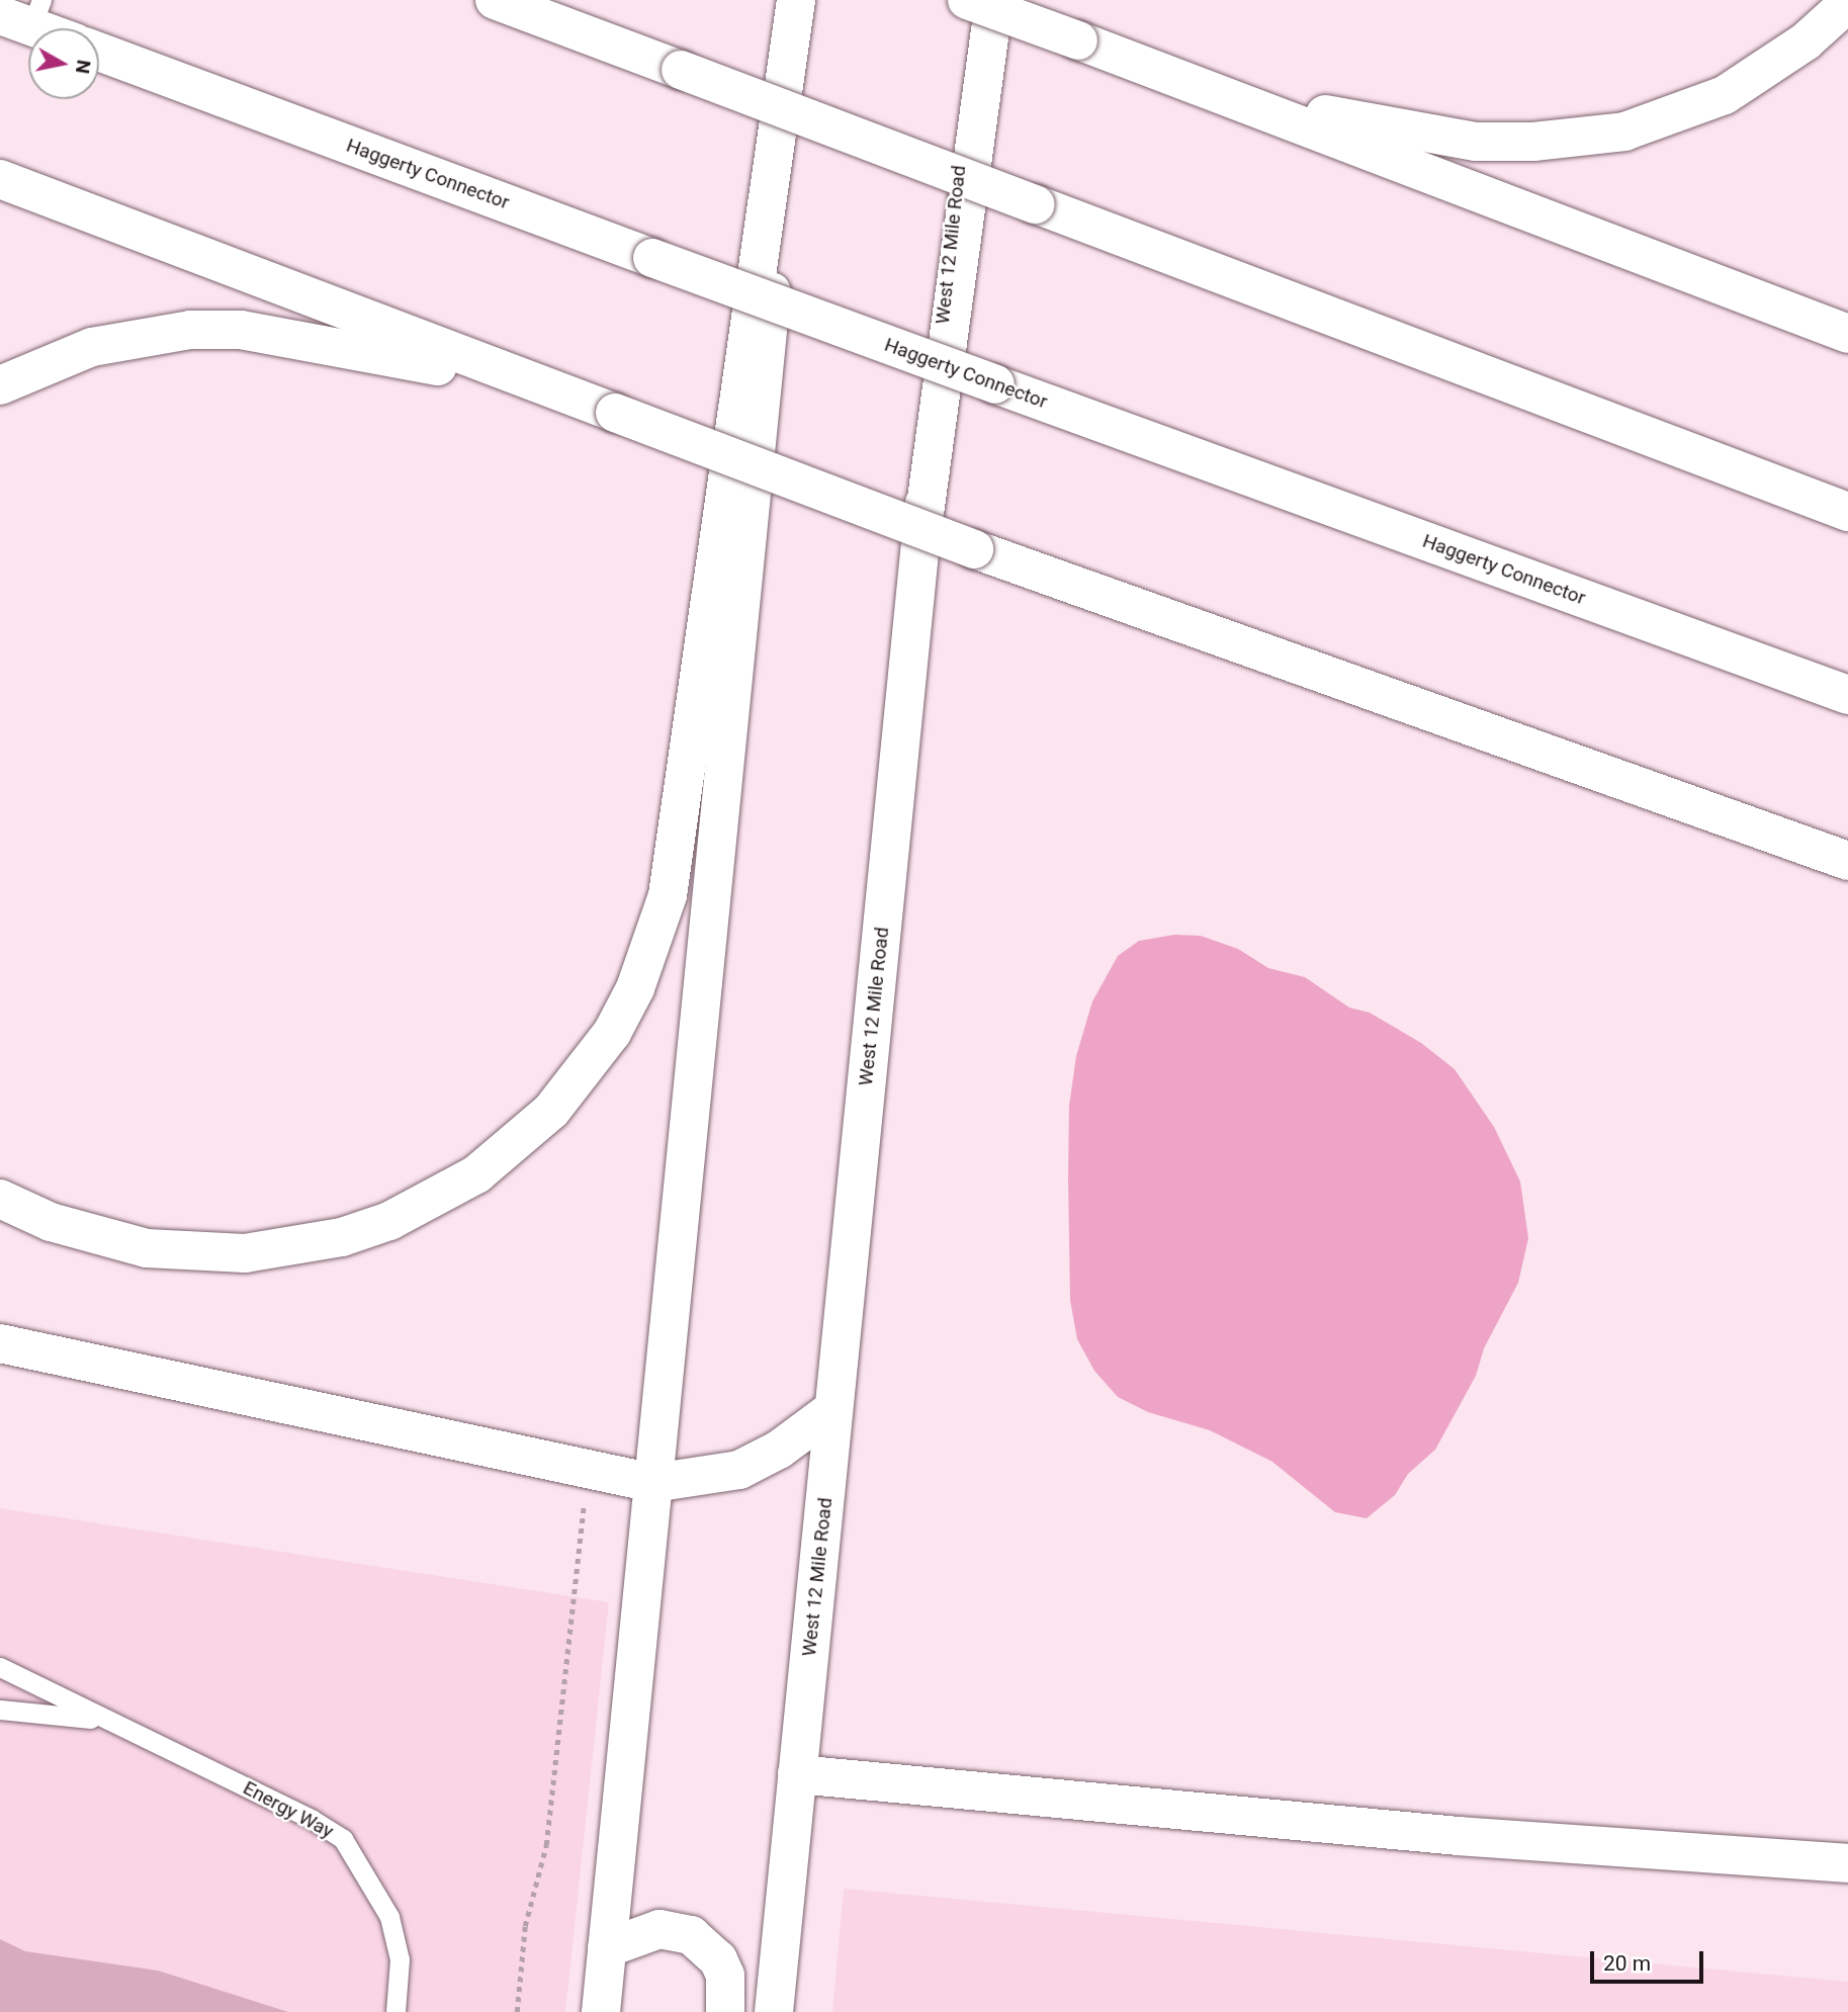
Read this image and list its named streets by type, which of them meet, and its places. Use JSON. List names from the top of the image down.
{
  "streets": {
    "main road": ["Haggerty Connector", "West 12 Mile Road"],
    "lane": ["Energy Way"]
  },
  "scale_bar": "20 m",
  "north": "right"
}
